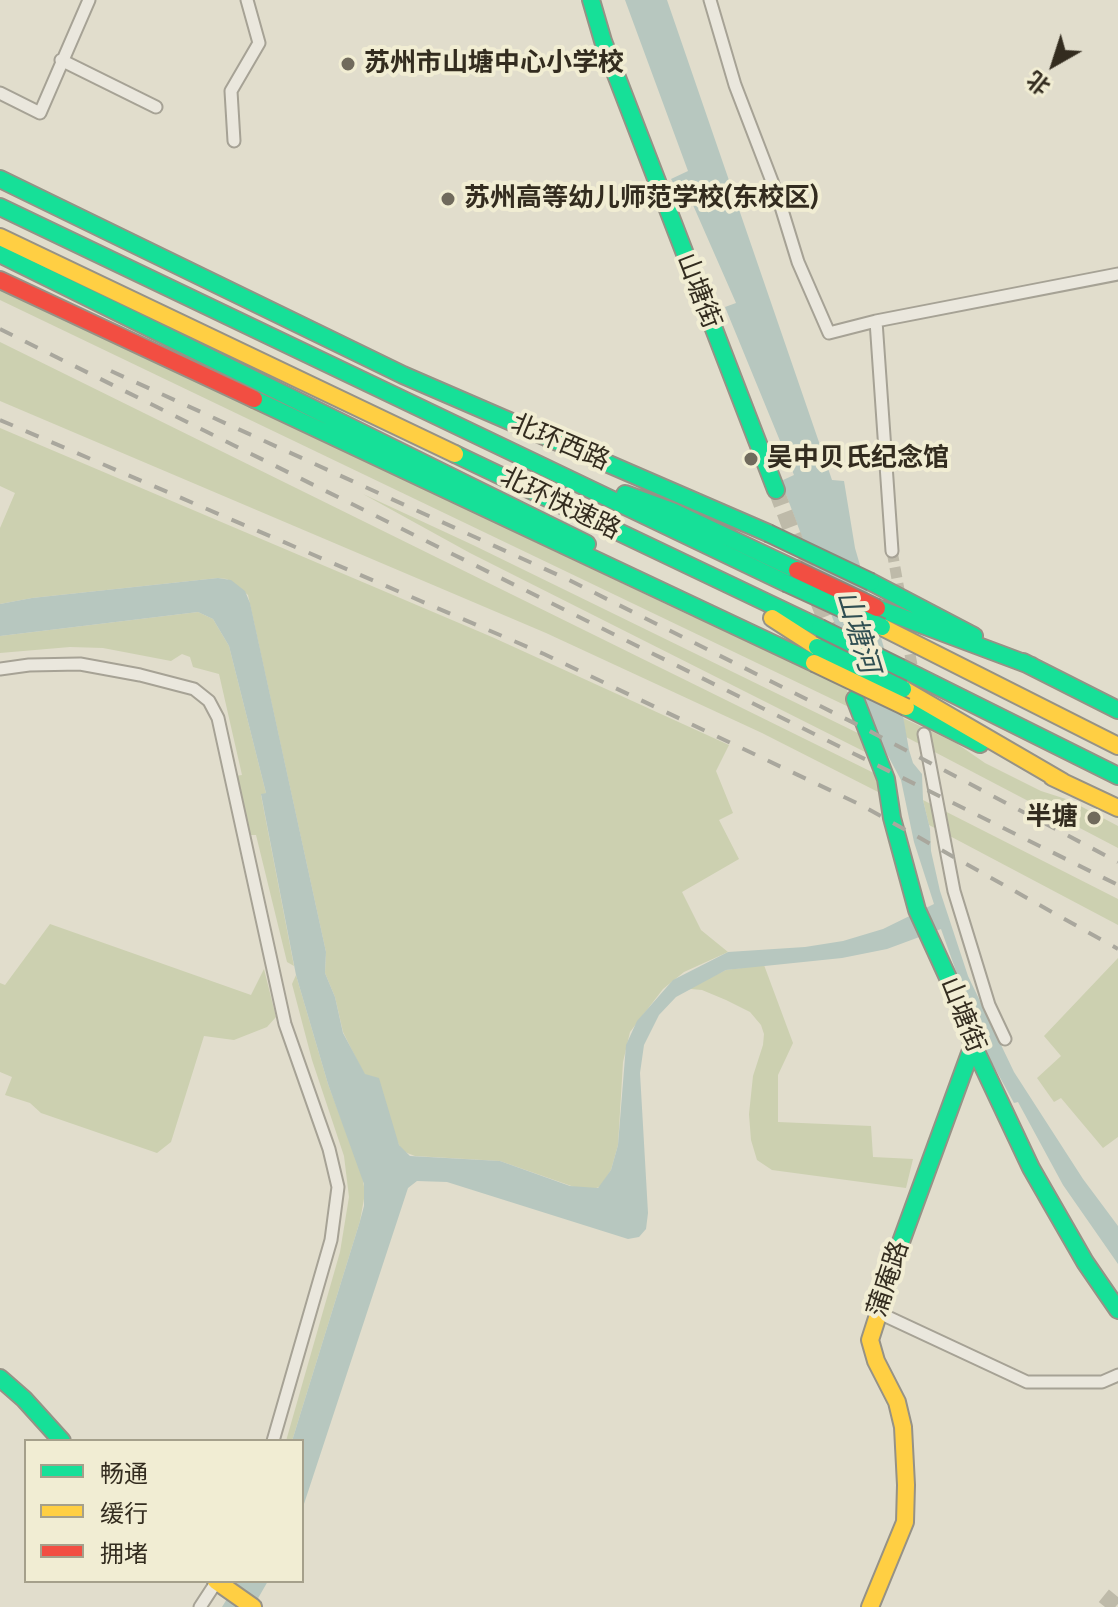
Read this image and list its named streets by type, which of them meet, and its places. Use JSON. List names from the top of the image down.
{
  "streets": {
    "main road": [
      "山塘街",
      "北环西路",
      "北环快速路",
      "蒲庵路"
    ]
  },
  "crossings": [
    ["山塘街", "蒲庵路"]
  ],
  "water": ["山塘河"],
  "places": [
    "苏州市山塘中心小学校",
    "苏州高等幼儿师范学校(东校区)",
    "吴中贝氏纪念馆",
    "半塘"
  ],
  "legend": ["畅通", "缓行", "拥堵"],
  "north": "bottom left"
}
